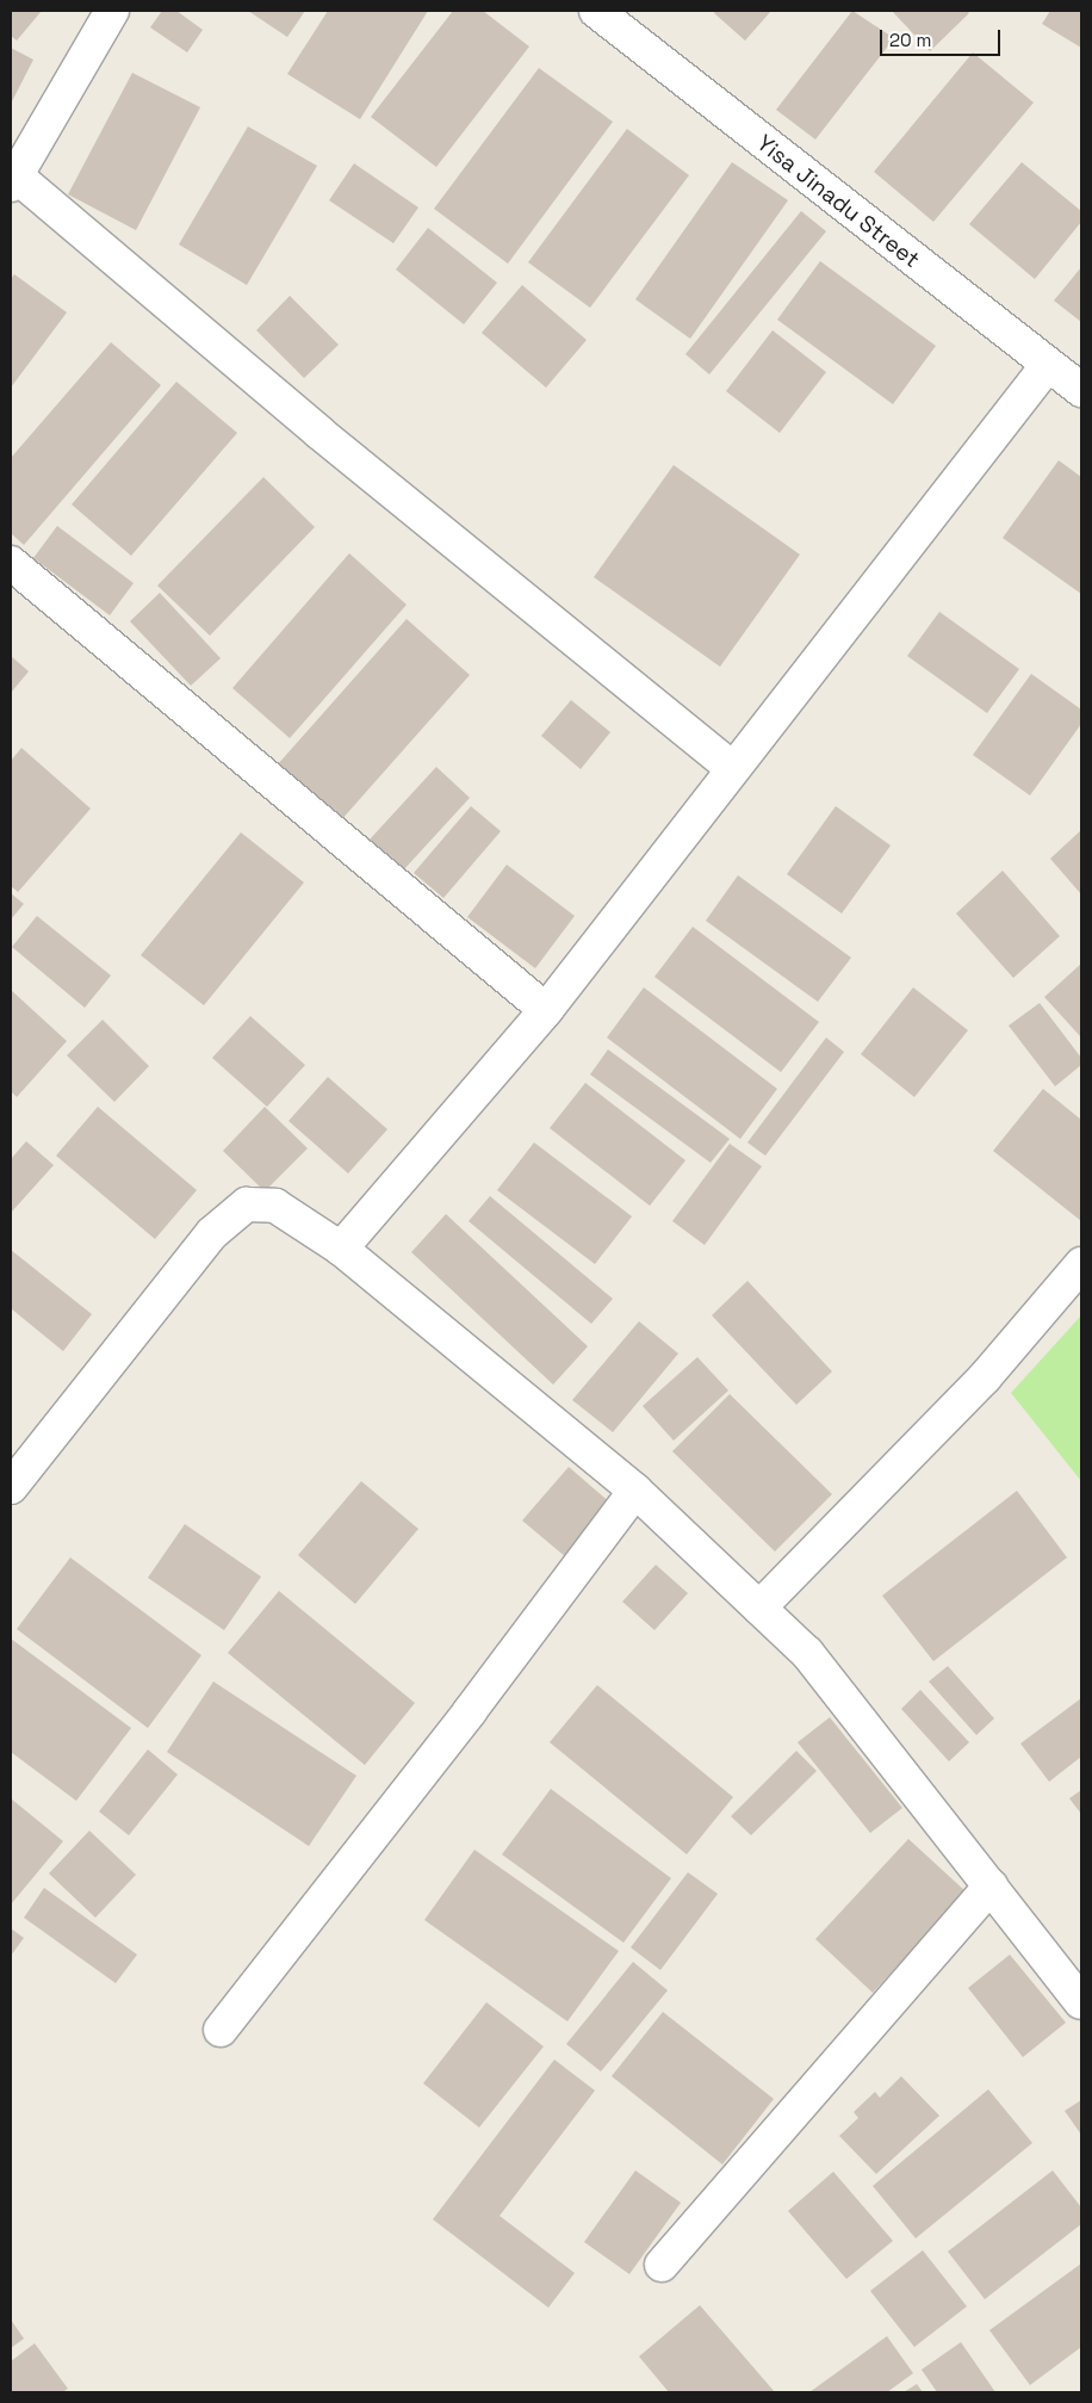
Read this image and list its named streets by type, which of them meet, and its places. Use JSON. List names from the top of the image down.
{
  "streets": {
    "street": ["Yisa Jinadu Street"]
  },
  "scale_bar": "20 m"
}
